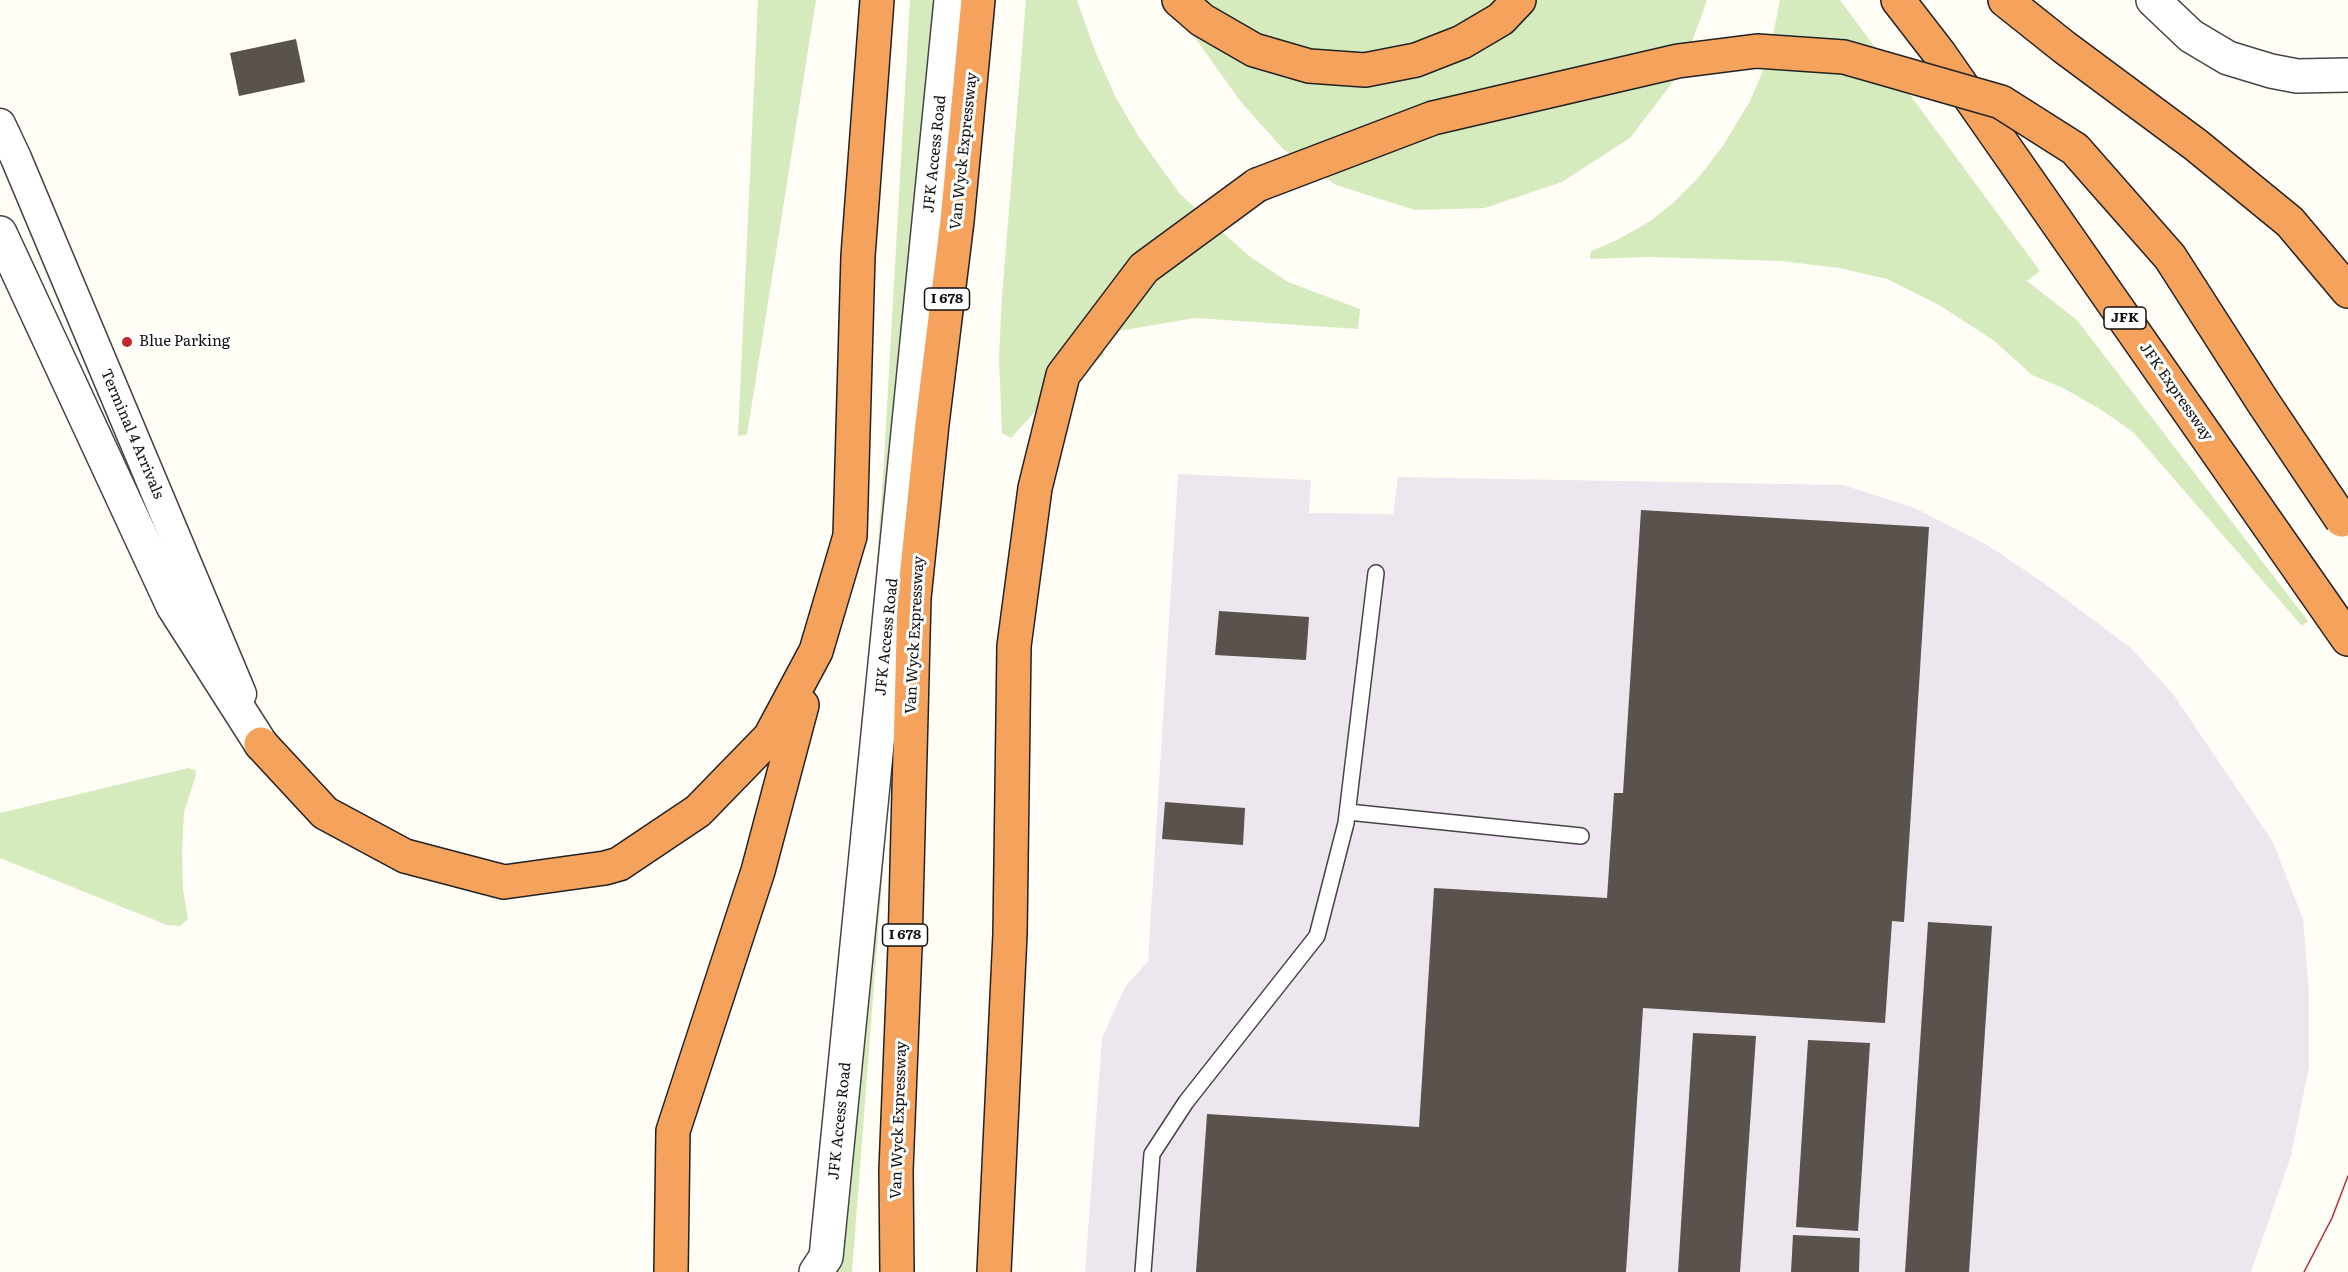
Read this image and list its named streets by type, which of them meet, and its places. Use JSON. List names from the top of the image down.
{
  "streets": {
    "highway": [
      "Van Wyck Expressway",
      "I 678",
      "JFK",
      "JFK Expressway"
    ],
    "street": ["JFK Access Road", "Terminal 4 Arrivals"]
  },
  "places": ["Blue Parking"]
}
